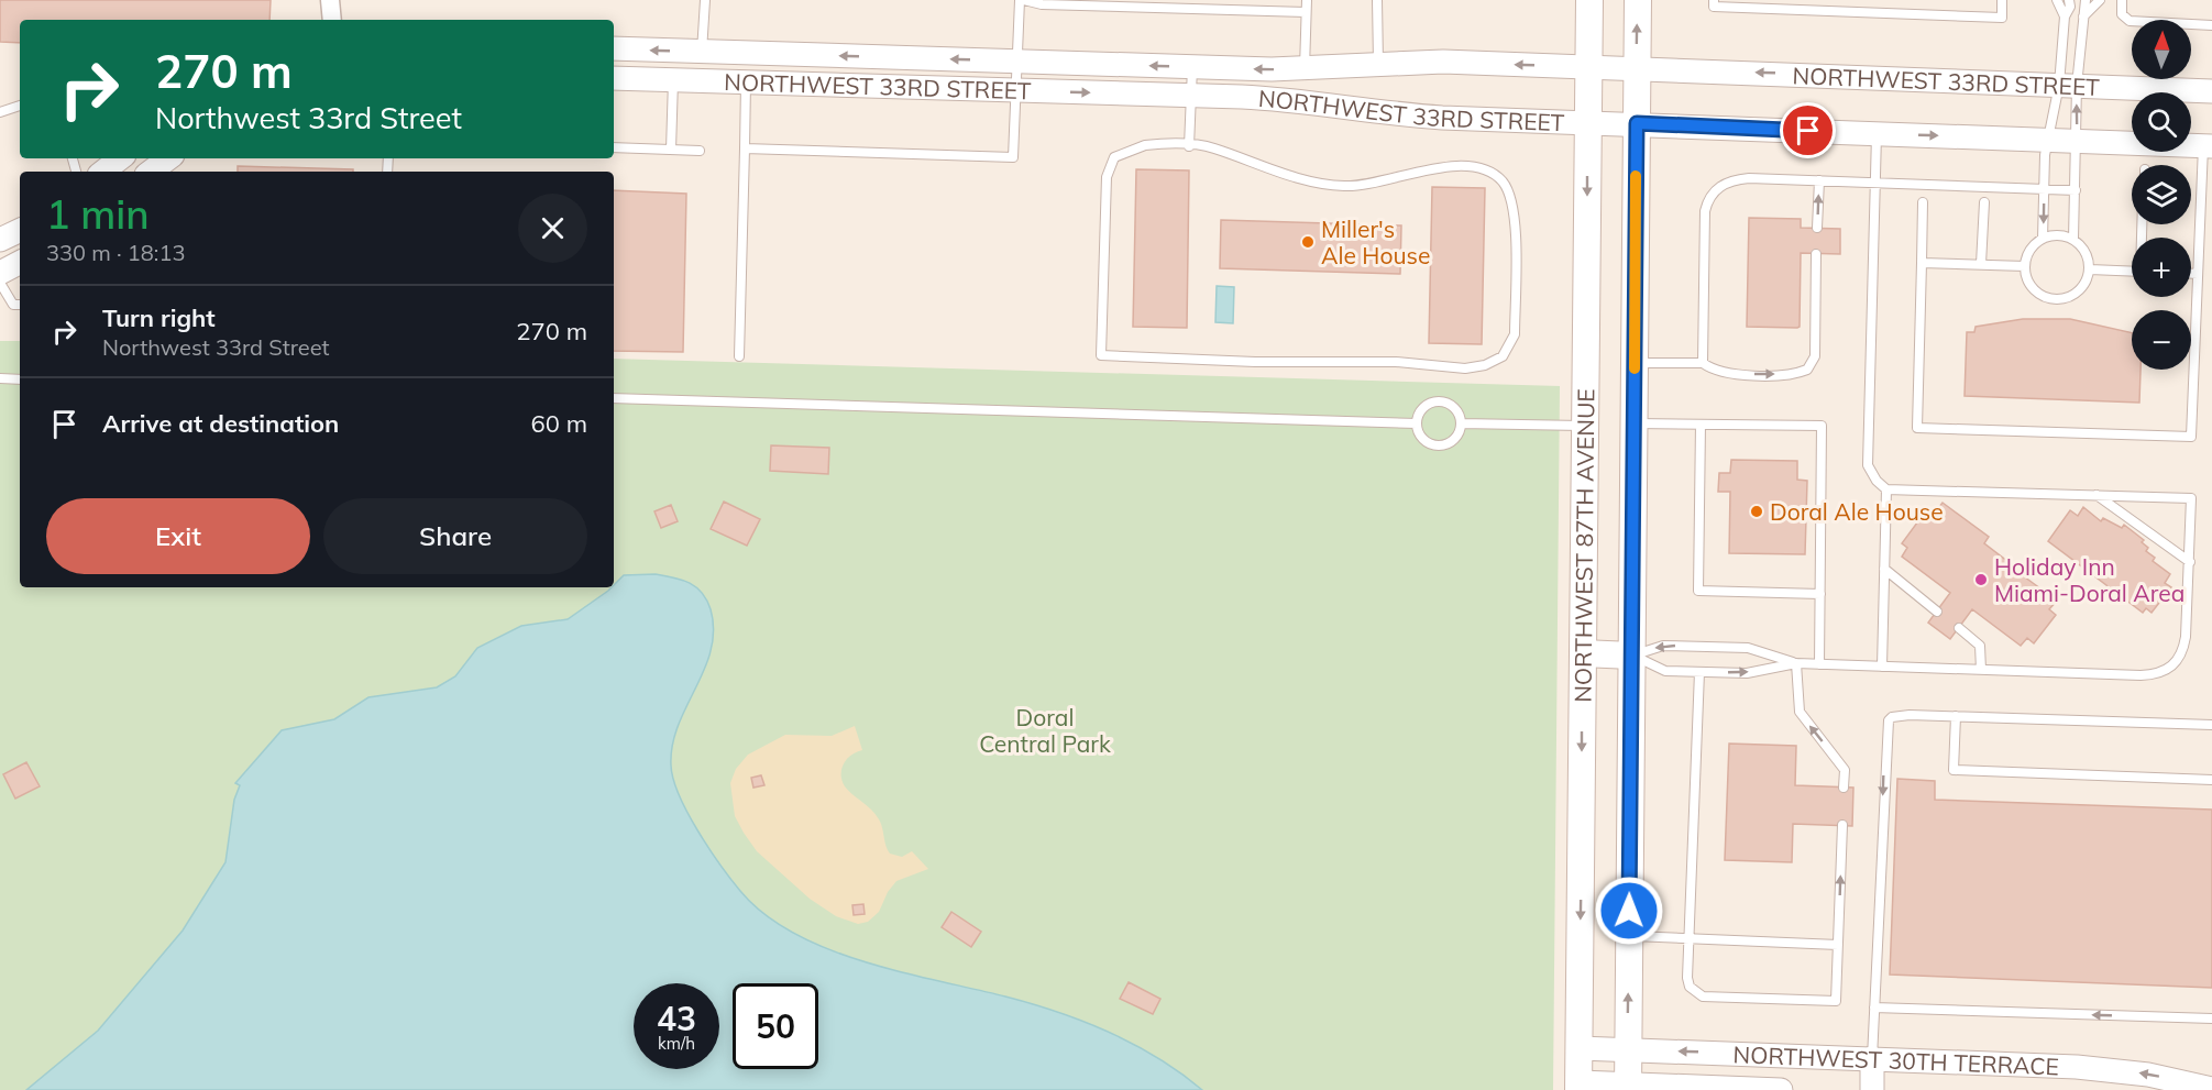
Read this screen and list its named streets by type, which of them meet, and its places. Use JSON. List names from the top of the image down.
{
  "streets": {
    "main road": ["NORTHWEST 87TH AVENUE"],
    "street": ["NORTHWEST 33RD STREET", "NORTHWEST 30TH TERRACE"]
  },
  "crossings": [
    ["NORTHWEST 33RD STREET", "NORTHWEST 87TH AVENUE"],
    ["NORTHWEST 87TH AVENUE", "NORTHWEST 30TH TERRACE"]
  ],
  "one_way": ["NORTHWEST 30TH TERRACE"],
  "parks": ["Doral Central Park"],
  "places": ["Miller's Ale House", "Doral Ale House", "Holiday Inn Miami-Doral Area"],
  "north": "top",
  "page": {
    "map_buttons": ["+", "−"],
    "turn": ["270 m", "Northwest 33rd Street"],
    "heading": ["1 min", "330 m · 18:13"],
    "list": [
      {
        "name": "Turn right",
        "note": "Northwest 33rd Street",
        "value": "270 m"
      },
      {
        "name": "Arrive at destination",
        "value": "60 m"
      }
    ],
    "buttons": ["Exit", "Share"],
    "speed": "43 km/h",
    "limit": "50"
  }
}
